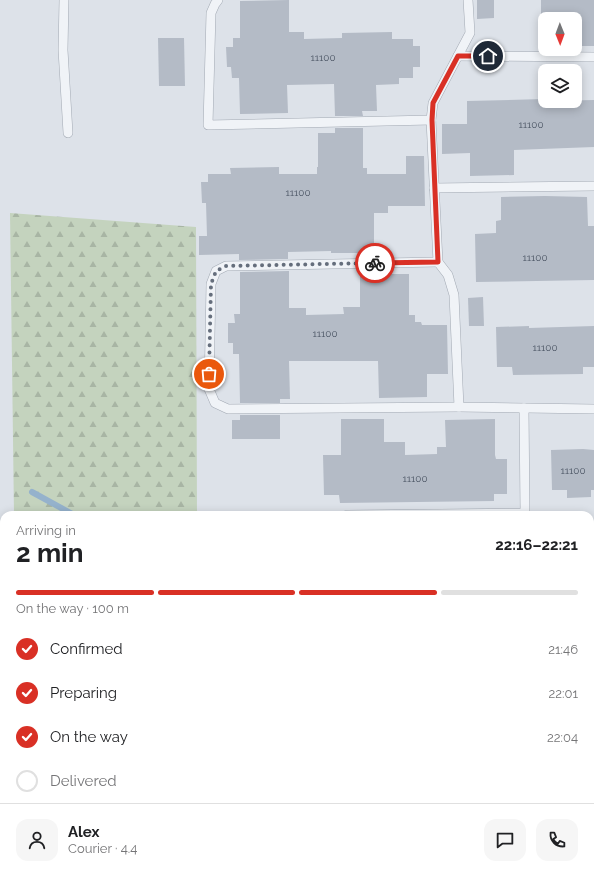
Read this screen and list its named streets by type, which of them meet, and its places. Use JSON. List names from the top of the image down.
{
  "house_numbers": [
    "11100",
    "11100",
    "11100",
    "11100",
    "11100",
    "11100",
    "11100",
    "11100"
  ],
  "north": "bottom",
  "page": {
    "heading": ["2 min", "Arriving in", "22:16–22:21"],
    "panel": ["Alex", "Courier · 4.4"],
    "bar": "On the way · 100 m",
    "list": [
      ["Confirmed", "21:46"],
      ["Preparing", "22:01"],
      ["On the way", "22:04"],
      "Delivered"
    ]
  }
}
